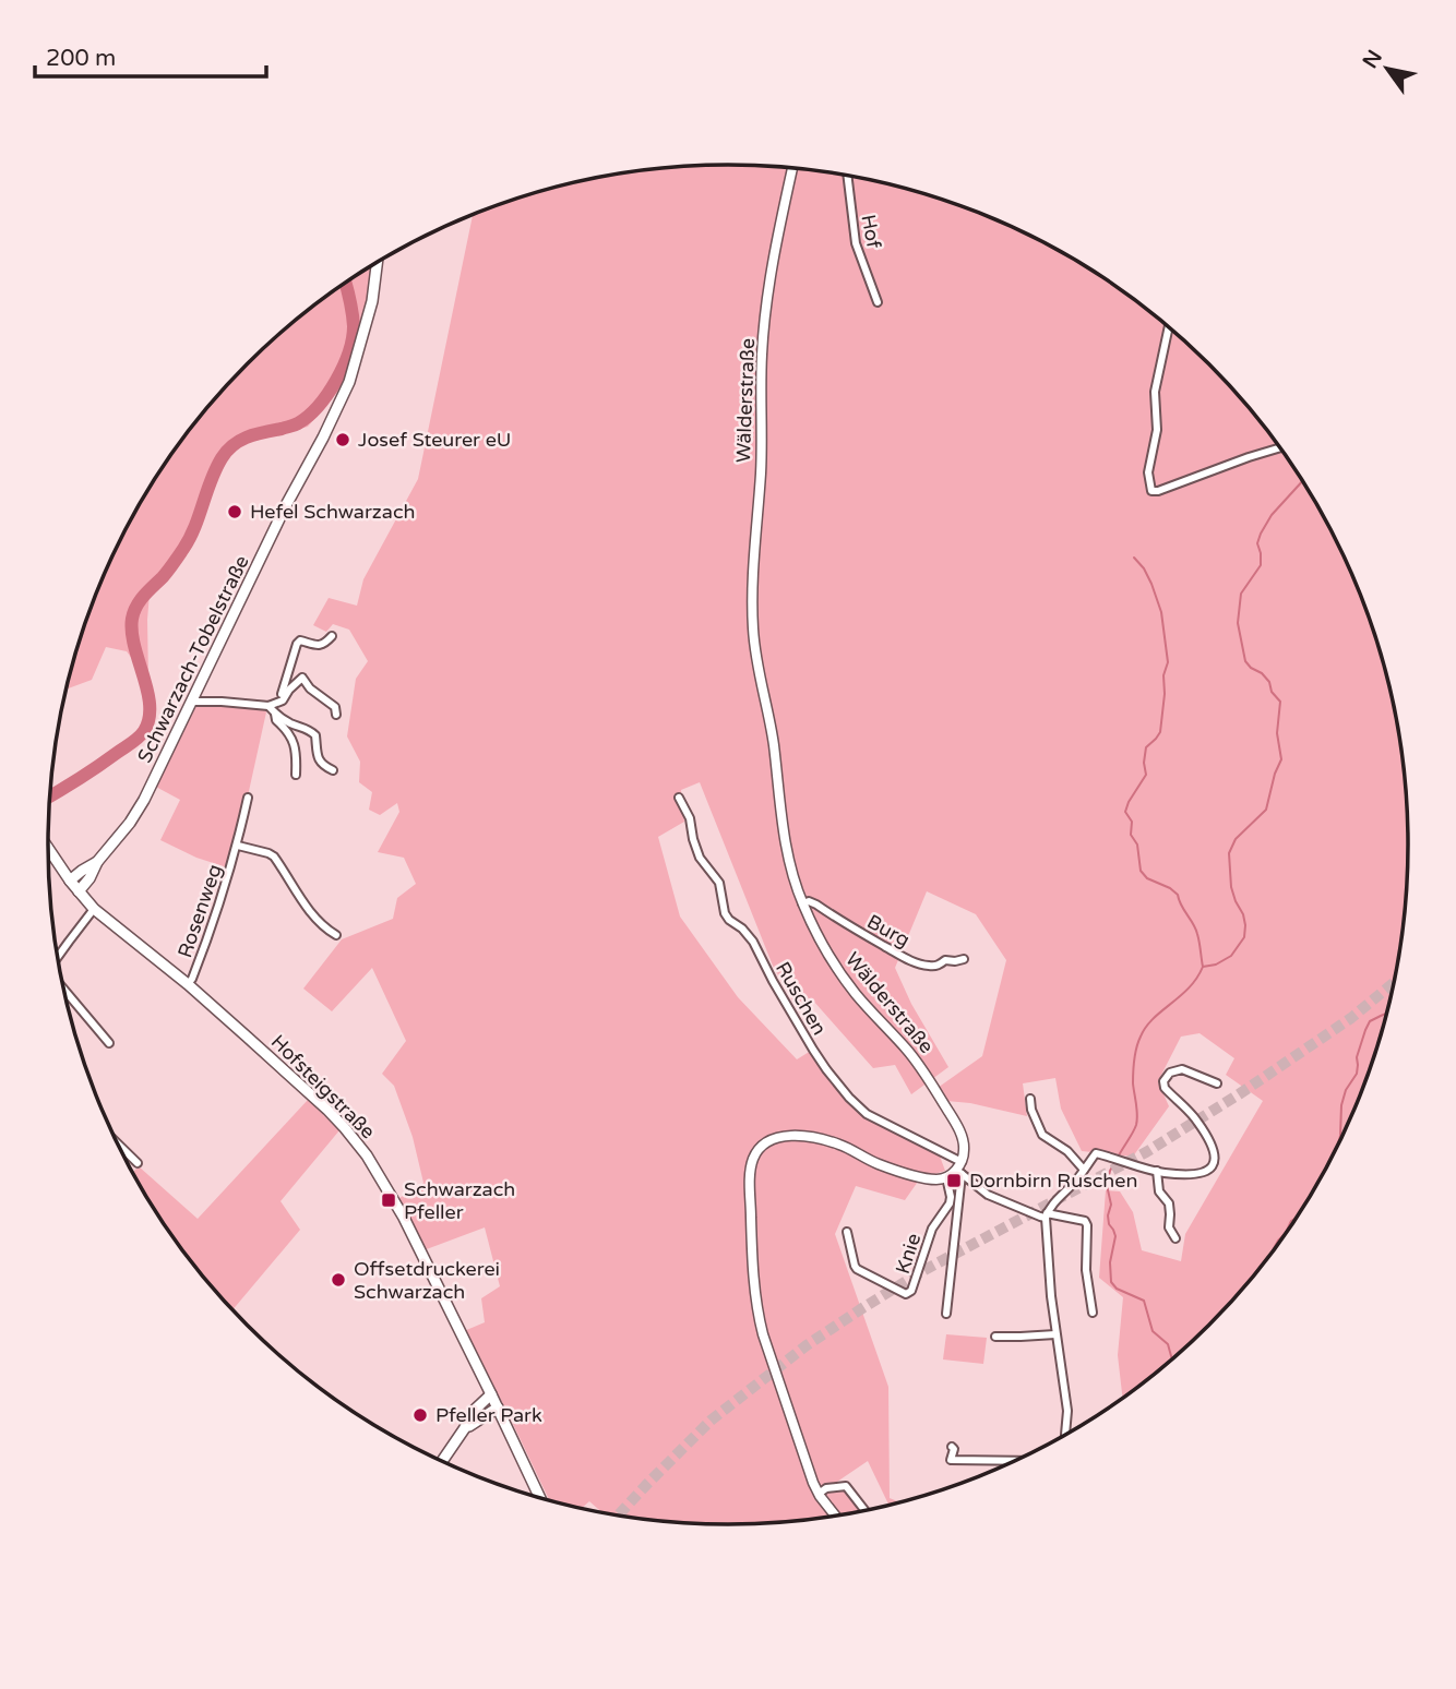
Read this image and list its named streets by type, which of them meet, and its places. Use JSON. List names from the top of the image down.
{
  "streets": {
    "main road": ["Schwarzach-Tobelstraße", "Hofsteigstraße"],
    "street": [
      "Hof",
      "Wälderstraße",
      "Rosenweg",
      "Burg",
      "Ruschen",
      "Knie"
    ]
  },
  "crossings": [
    ["Wälderstraße", "Burg"],
    ["Wälderstraße", "Ruschen"],
    ["Schwarzach-Tobelstraße", "Hofsteigstraße"],
    ["Rosenweg", "Hofsteigstraße"]
  ],
  "places": {
    "other": [
      "Josef Steurer eU",
      "Hefel Schwarzach",
      "Offsetdruckerei Schwarzach",
      "Pfeller Park"
    ],
    "transit": ["Dornbirn Ruschen", "Schwarzach Pfeller"]
  },
  "scale_bar": "200 m",
  "north": "top left"
}
